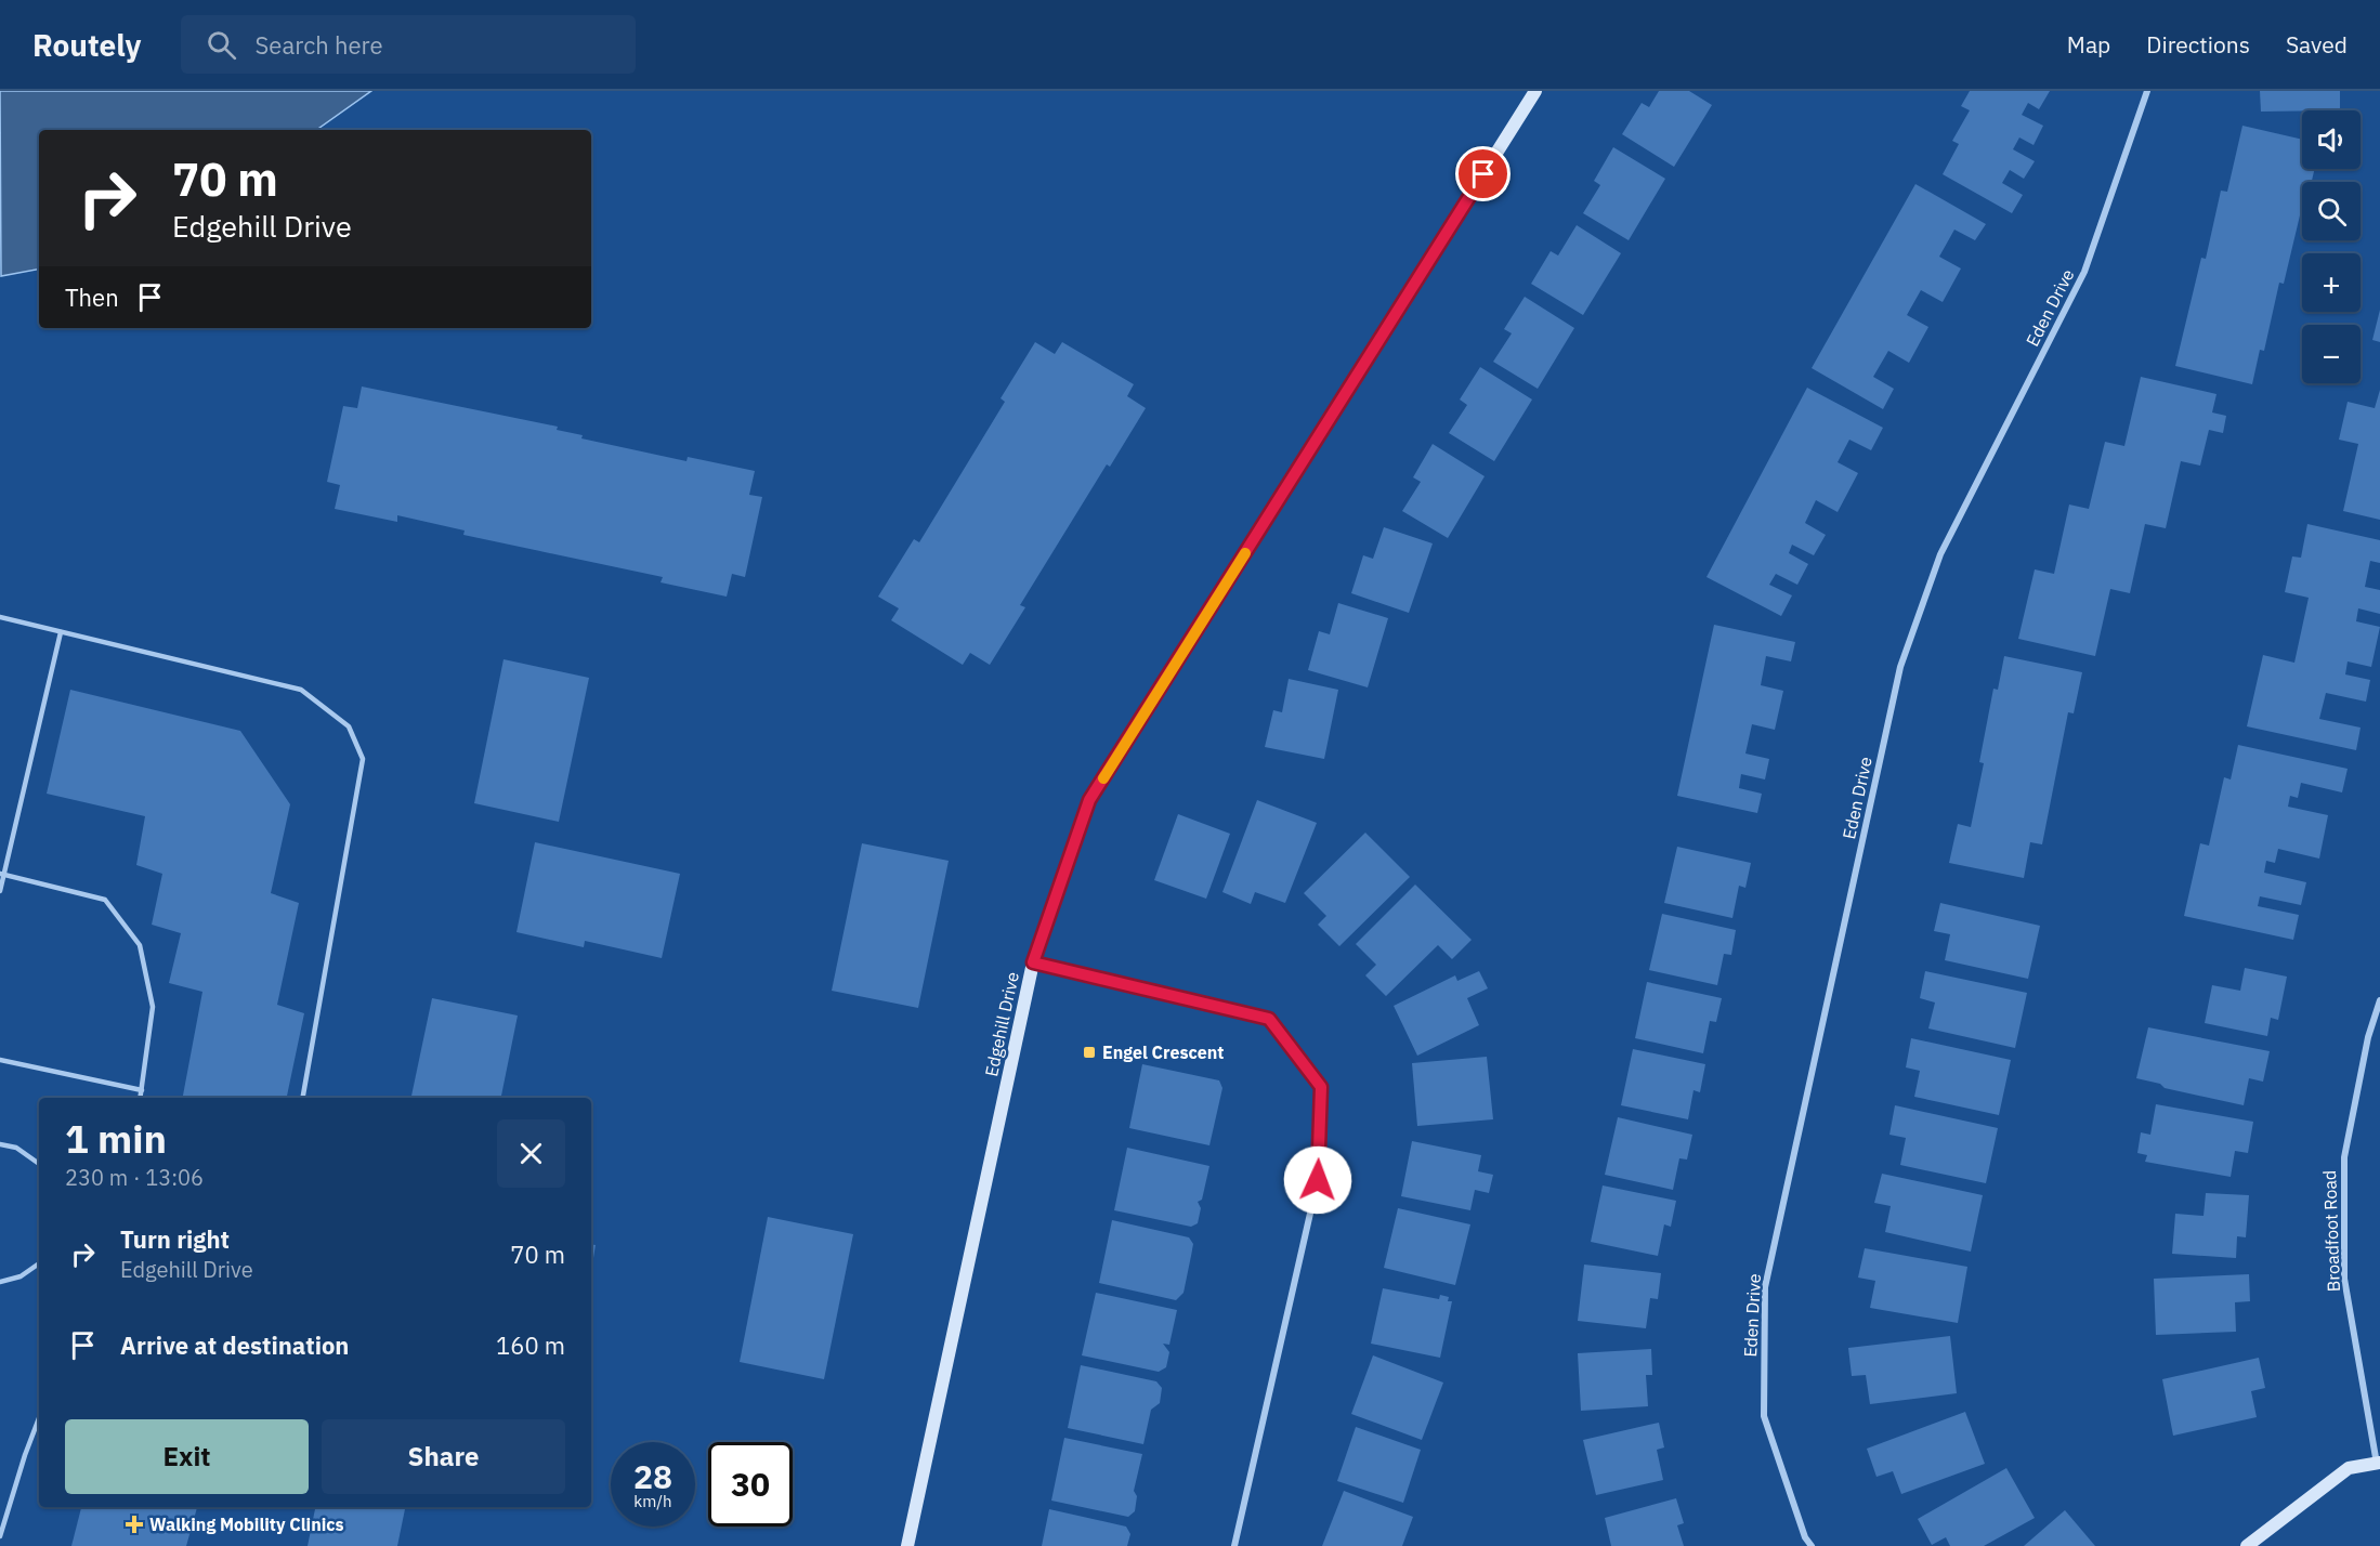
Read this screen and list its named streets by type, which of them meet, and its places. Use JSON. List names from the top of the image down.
{
  "streets": {
    "street": ["Eden Drive", "Edgehill Drive", "Broadfoot Road"]
  },
  "places": {
    "transit": ["Engel Crescent"],
    "health": ["Walking Mobility Clinics"]
  },
  "page": {
    "header": "Routely",
    "search": "Search here",
    "nav": ["Map", "Directions", "Saved"],
    "map_buttons": ["+", "−"],
    "turn": ["70 m", "Edgehill Drive"],
    "then": "Then",
    "heading": ["1 min", "230 m · 13:06"],
    "list": [
      {
        "name": "Turn right",
        "note": "Edgehill Drive",
        "value": "70 m"
      },
      {
        "name": "Arrive at destination",
        "value": "160 m"
      }
    ],
    "buttons": ["Exit", "Share"],
    "speed": "28 km/h",
    "limit": "30"
  }
}
